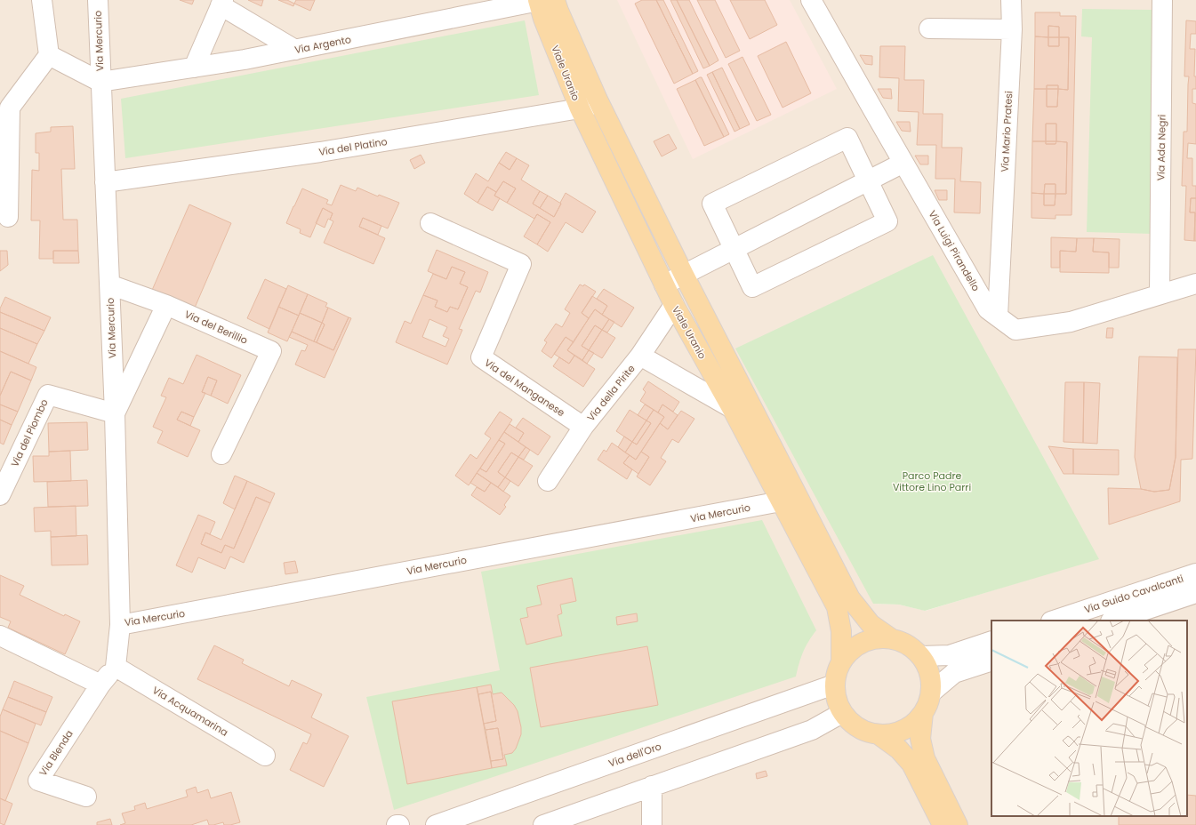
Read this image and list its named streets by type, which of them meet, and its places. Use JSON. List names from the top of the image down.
{
  "streets": {
    "main road": ["Viale Uranio"],
    "street": [
      "Via Mercurio",
      "Via Argento",
      "Via Mario Pratesi",
      "Via del Platino",
      "Via Ada Negri",
      "Via Luigi Pirandello",
      "Via del Berillio",
      "Via del Manganese",
      "Via della Pirite",
      "Via del Piombo",
      "Via Guido Cavalcanti",
      "Via Acquamarina",
      "Via Blenda",
      "Via dell'Oro"
    ]
  },
  "crossings": [
    ["Via Mercurio", "Via Argento"],
    ["Via Mercurio", "Viale Uranio"],
    ["Via Mercurio", "Via del Platino"],
    ["Via Mercurio", "Via del Piombo"],
    ["Via Argento", "Viale Uranio"],
    ["Viale Uranio", "Via del Platino"],
    ["Viale Uranio", "Via della Pirite"],
    ["Viale Uranio", "Via dell'Oro"],
    ["Via Mario Pratesi", "Via Luigi Pirandello"],
    ["Via Ada Negri", "Via Luigi Pirandello"],
    ["Via del Manganese", "Via della Pirite"]
  ],
  "parks": ["Parco Padre Vittore Lino Parri"]
}
